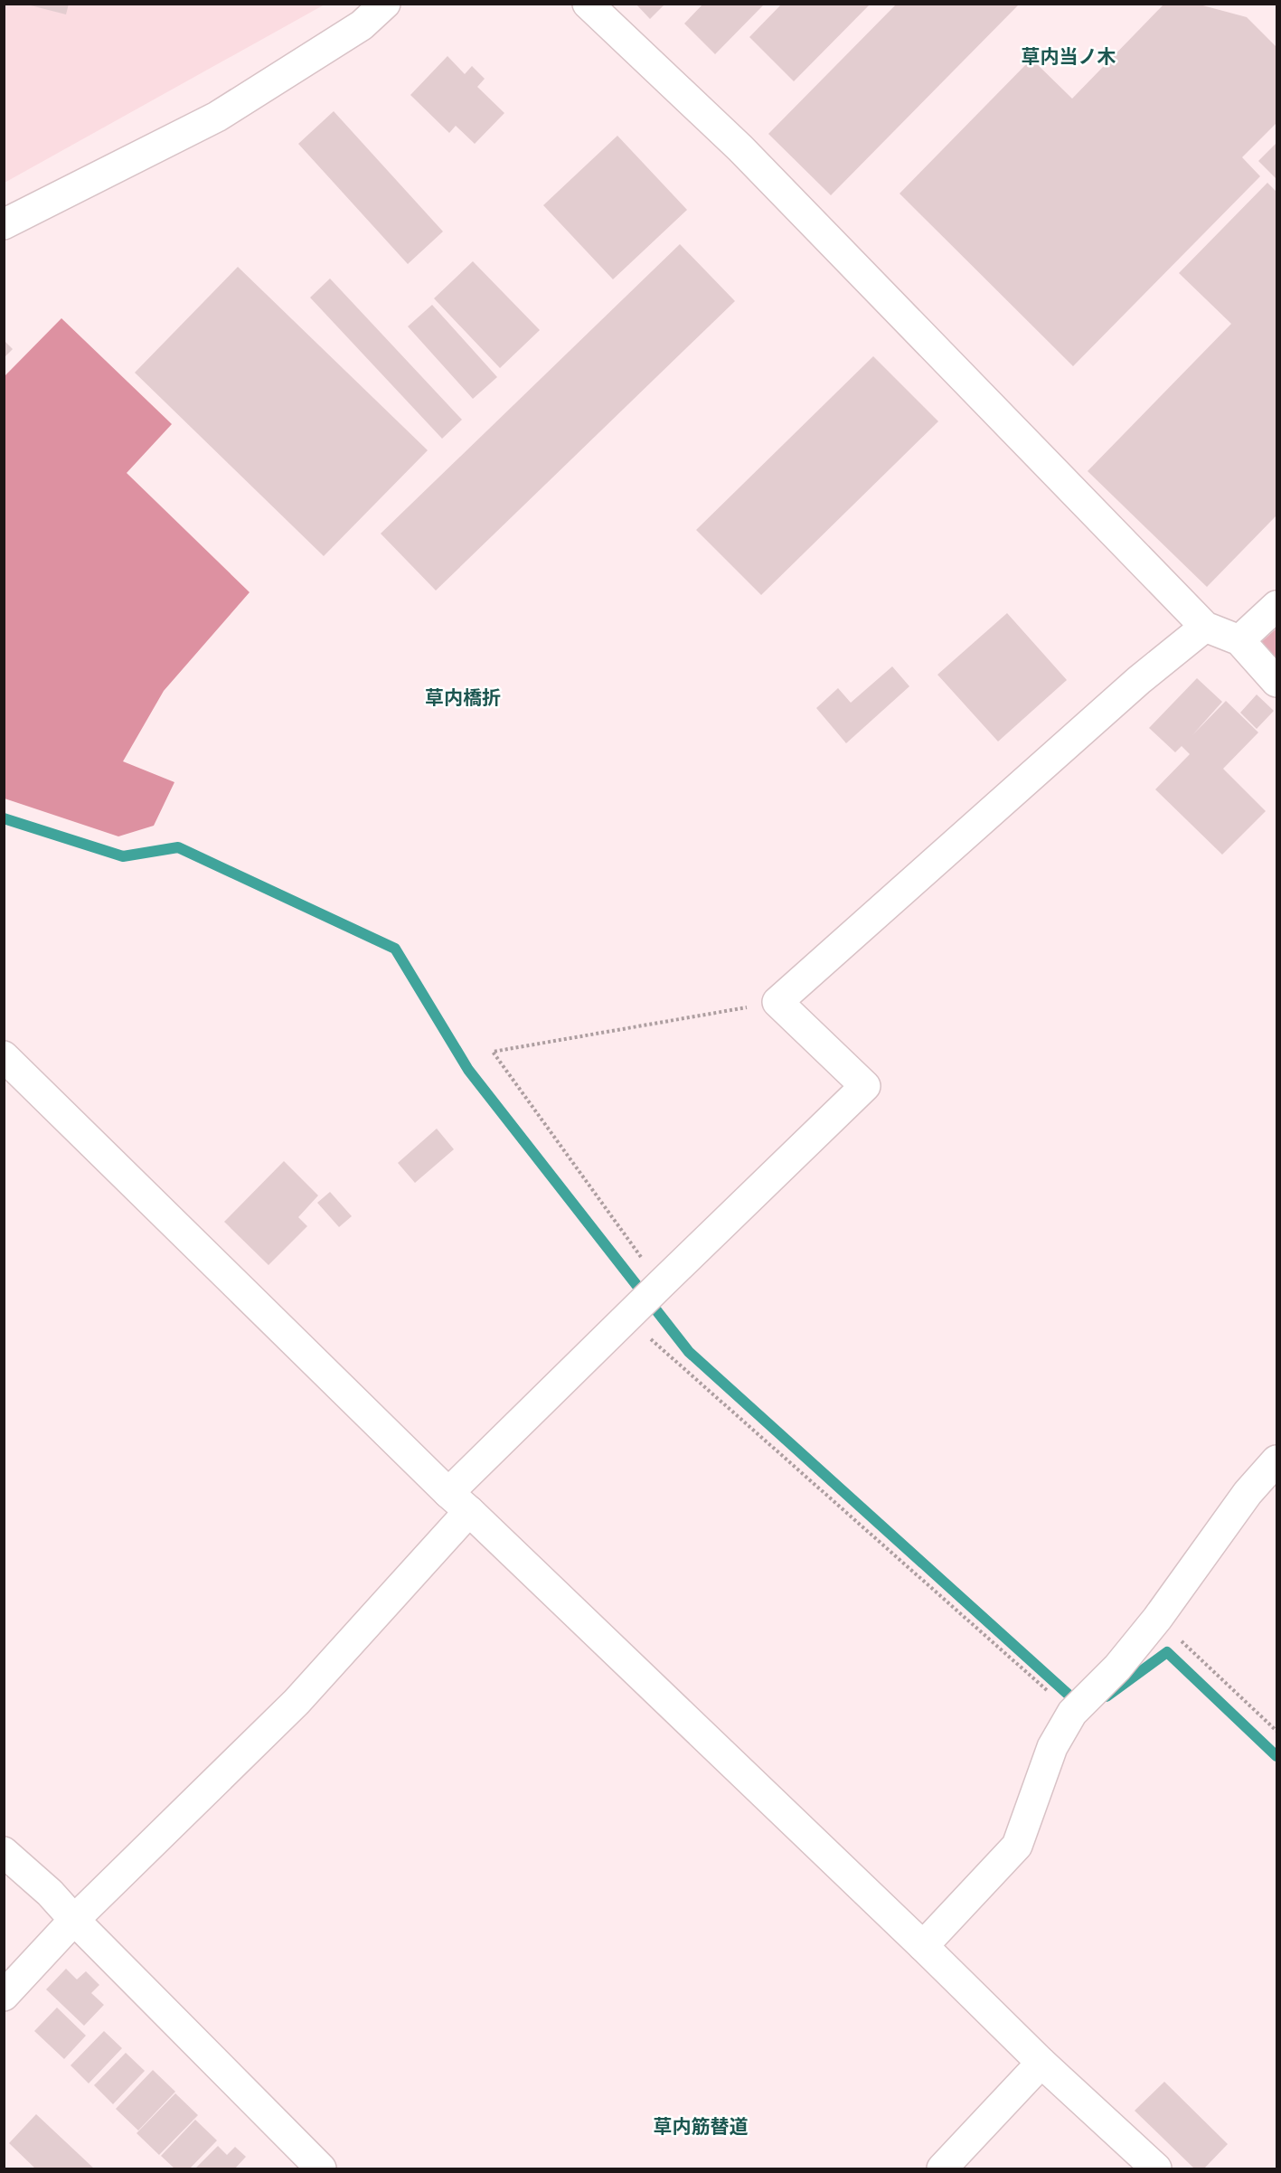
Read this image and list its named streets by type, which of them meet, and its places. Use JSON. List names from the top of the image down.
{
  "districts": ["草内当ノ木", "草内橋折", "草内筋替道"]
}
